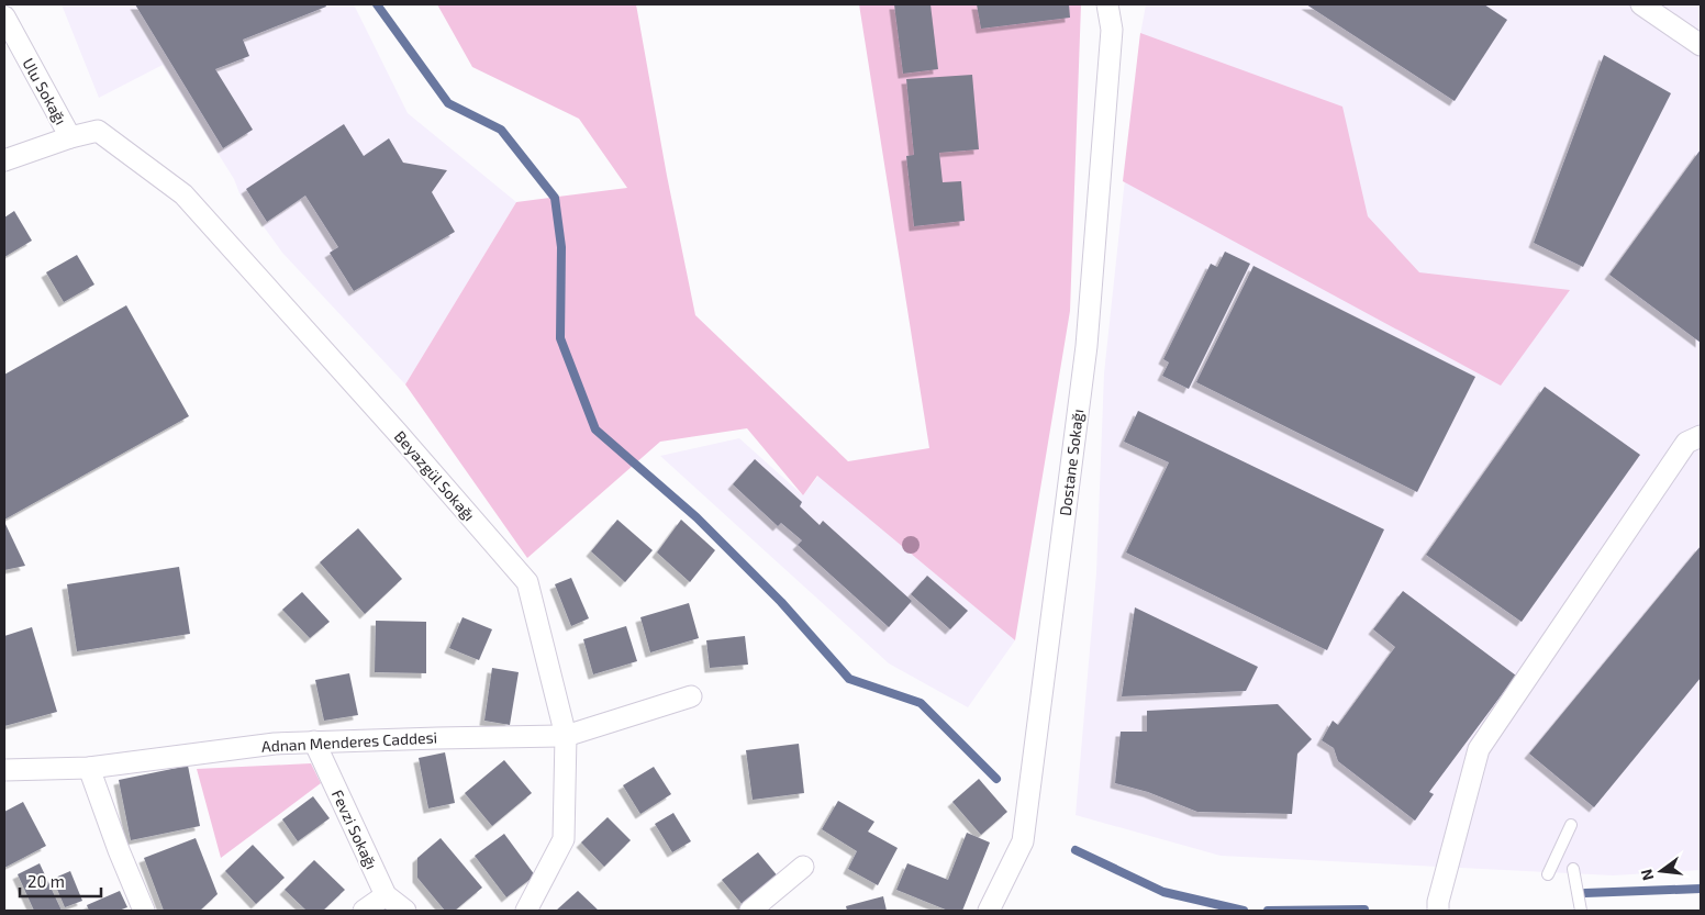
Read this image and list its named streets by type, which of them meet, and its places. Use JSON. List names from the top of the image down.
{
  "streets": {
    "street": [
      "Ulu Sokağı",
      "Dostane Sokağı",
      "Beyazgül Sokağı",
      "Adnan Menderes Caddesi",
      "Fevzi Sokağı"
    ]
  },
  "crossings": [
    ["Ulu Sokağı", "Beyazgül Sokağı"],
    ["Beyazgül Sokağı", "Adnan Menderes Caddesi"],
    ["Adnan Menderes Caddesi", "Fevzi Sokağı"]
  ],
  "scale_bar": "20 m",
  "north": "left"
}
